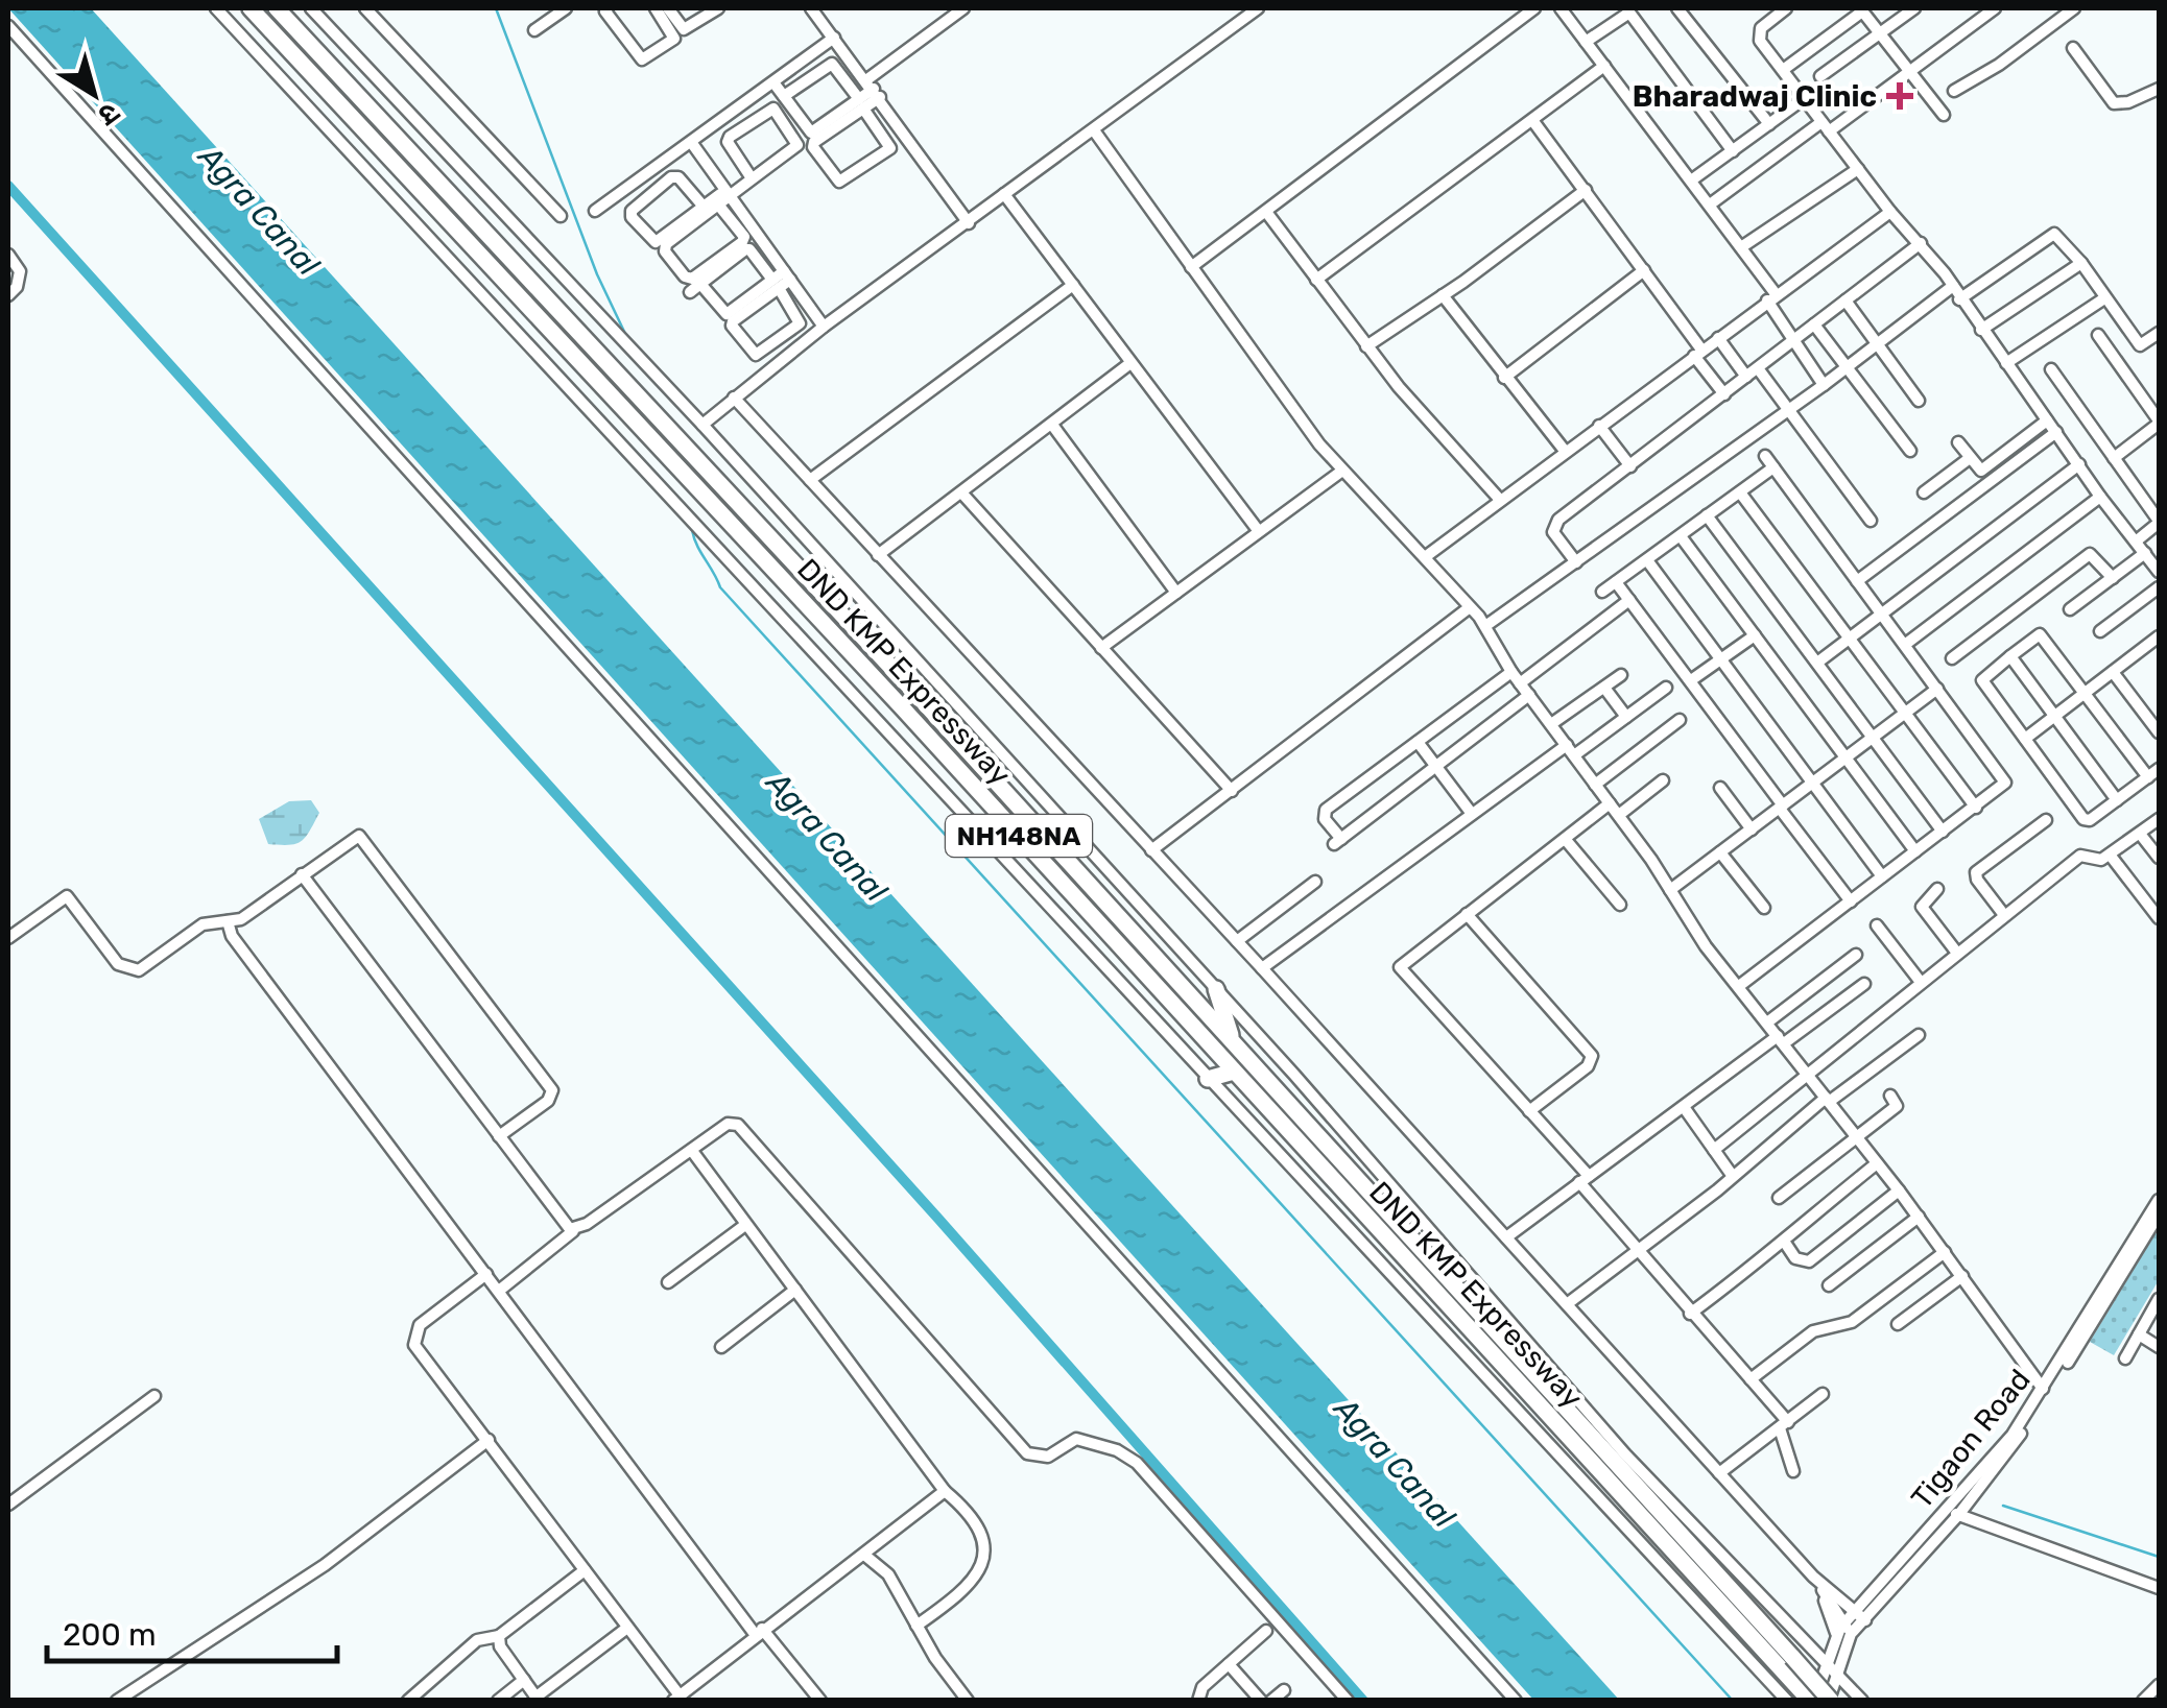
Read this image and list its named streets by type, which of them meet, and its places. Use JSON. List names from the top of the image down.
{
  "streets": {
    "highway": ["DND KMP Expressway", "NH148NA"],
    "street": ["Tigaon Road"]
  },
  "crossings": [
    ["DND KMP Expressway", "Tigaon Road"]
  ],
  "water": ["Agra Canal"],
  "places": {
    "health": ["Bharadwaj Clinic"]
  },
  "scale_bar": "200 m",
  "north": "bottom right"
}
